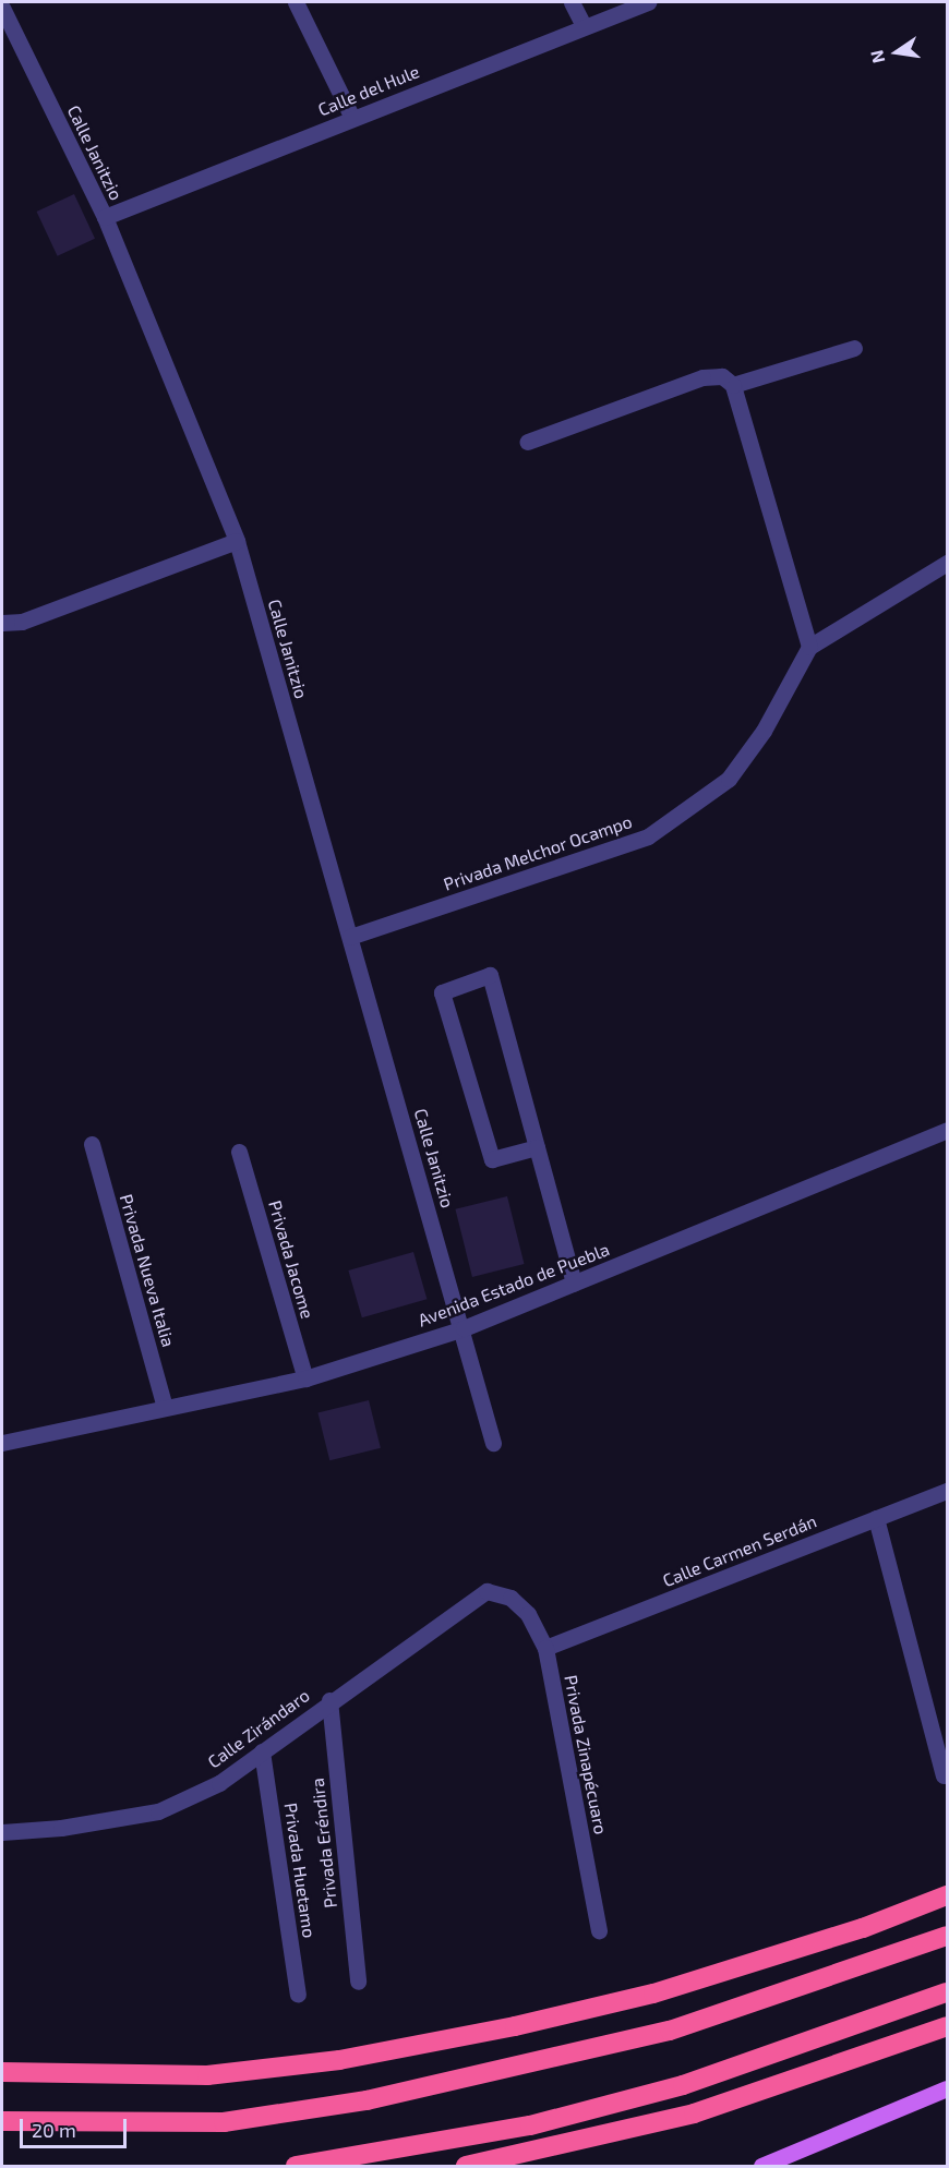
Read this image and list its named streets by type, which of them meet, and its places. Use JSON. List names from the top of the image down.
{
  "streets": {
    "street": [
      "Calle del Hule",
      "Calle Janitzio",
      "Privada Melchor Ocampo",
      "Privada Jacome",
      "Privada Nueva Italia",
      "Avenida Estado de Puebla",
      "Calle Carmen Serdán",
      "Calle Zirándaro",
      "Privada Zinapécuaro",
      "Privada Eréndira",
      "Privada Huetamo"
    ]
  },
  "crossings": [
    ["Calle del Hule", "Calle Janitzio"],
    ["Calle Janitzio", "Privada Melchor Ocampo"],
    ["Calle Janitzio", "Avenida Estado de Puebla"],
    ["Privada Jacome", "Avenida Estado de Puebla"],
    ["Privada Nueva Italia", "Avenida Estado de Puebla"],
    ["Calle Carmen Serdán", "Privada Zinapécuaro"],
    ["Calle Zirándaro", "Privada Zinapécuaro"],
    ["Calle Zirándaro", "Privada Eréndira"],
    ["Calle Zirándaro", "Privada Huetamo"]
  ],
  "scale_bar": "20 m",
  "north": "left"
}
